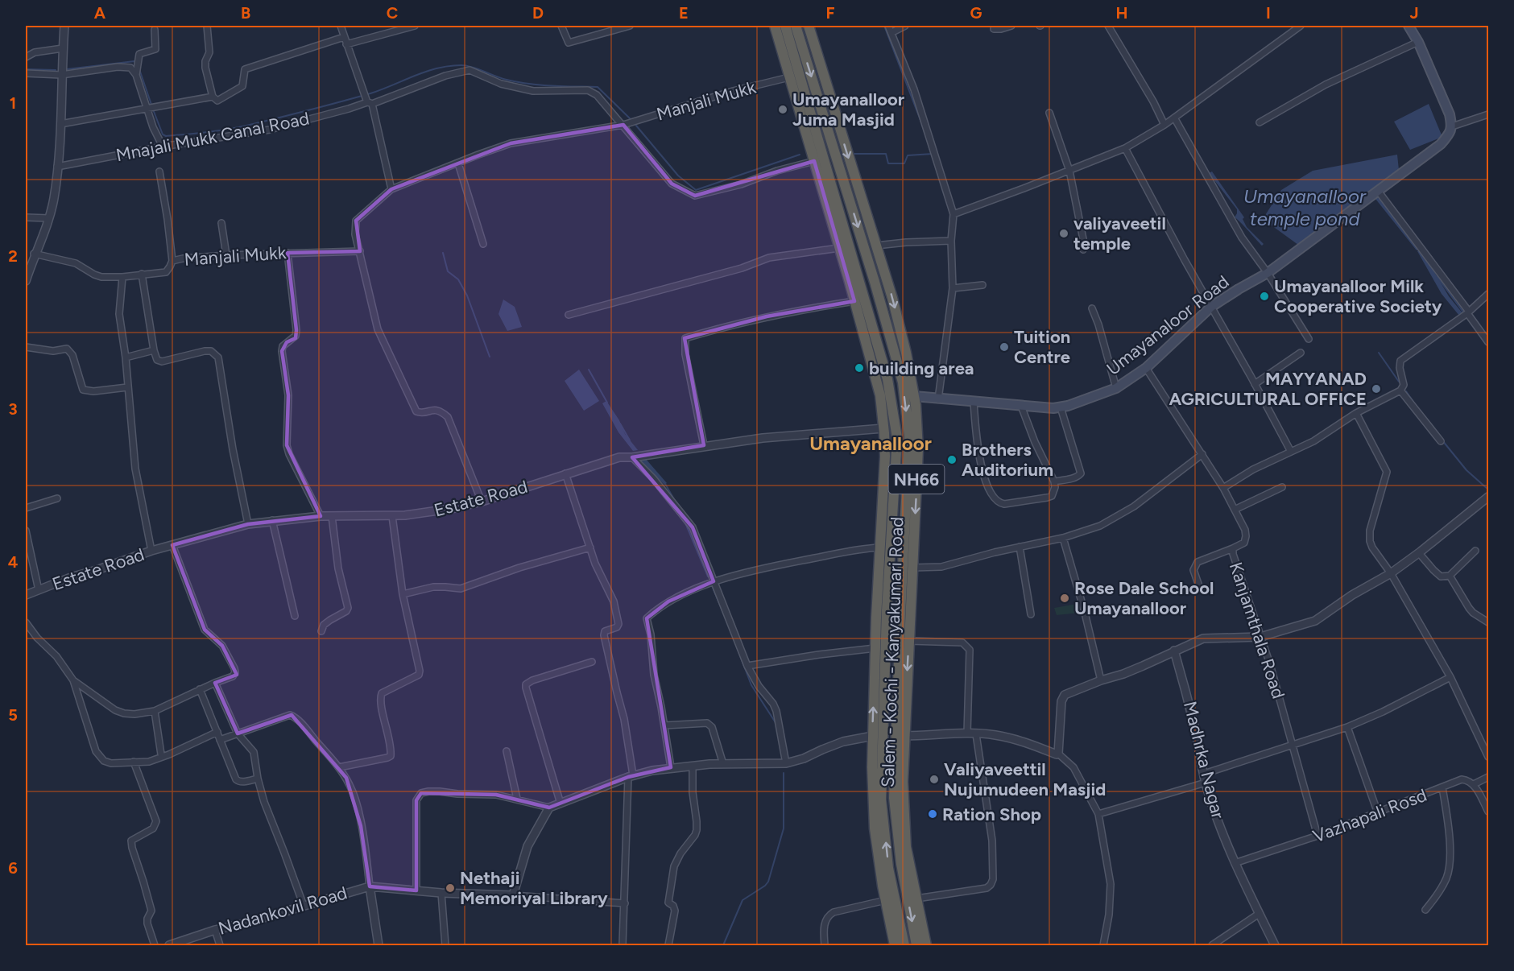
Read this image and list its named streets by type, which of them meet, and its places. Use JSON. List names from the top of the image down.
{
  "streets": {
    "highway": ["NH66", "Salem - Kochi - Kanyakumari Road"],
    "main road": ["Umayanaloor Road"],
    "street": [
      "Manjali Mukk",
      "Mnajali Mukk Canal Road",
      "Estate Road",
      "Kanjamthala Road",
      "Madhrka Nagar",
      "Vazhapali Rosd",
      "Nadankovil Road"
    ]
  },
  "crossings": [
    ["Manjali Mukk", "Mnajali Mukk Canal Road"],
    ["Manjali Mukk", "Salem - Kochi - Kanyakumari Road"],
    ["Mnajali Mukk Canal Road", "Salem - Kochi - Kanyakumari Road"],
    ["Umayanaloor Road", "Kanjamthala Road"],
    ["Umayanaloor Road", "Salem - Kochi - Kanyakumari Road"],
    ["Estate Road", "Salem - Kochi - Kanyakumari Road"],
    ["Kanjamthala Road", "Vazhapali Rosd"],
    ["Madhrka Nagar", "Vazhapali Rosd"]
  ],
  "districts": ["Umayanalloor"],
  "water": ["Umayanalloor temple pond"],
  "places": [
    "Umayanalloor Juma Masjid",
    "valiyaveetil temple",
    "Umayanalloor Milk Cooperative Society",
    "Tuition Centre",
    "building area",
    "MAYYANAD AGRICULTURAL OFFICE",
    "Brothers Auditorium",
    "Rose Dale School Umayanalloor",
    "Valiyaveettil Nujumudeen Masjid",
    "Ration Shop",
    "Nethaji Memoriyal Library"
  ],
  "grid": {
    "columns": [
      "A",
      "B",
      "C",
      "D",
      "E",
      "F",
      "G",
      "H",
      "I",
      "J"
    ],
    "rows": [
      "1",
      "2",
      "3",
      "4",
      "5",
      "6"
    ]
  }
}
